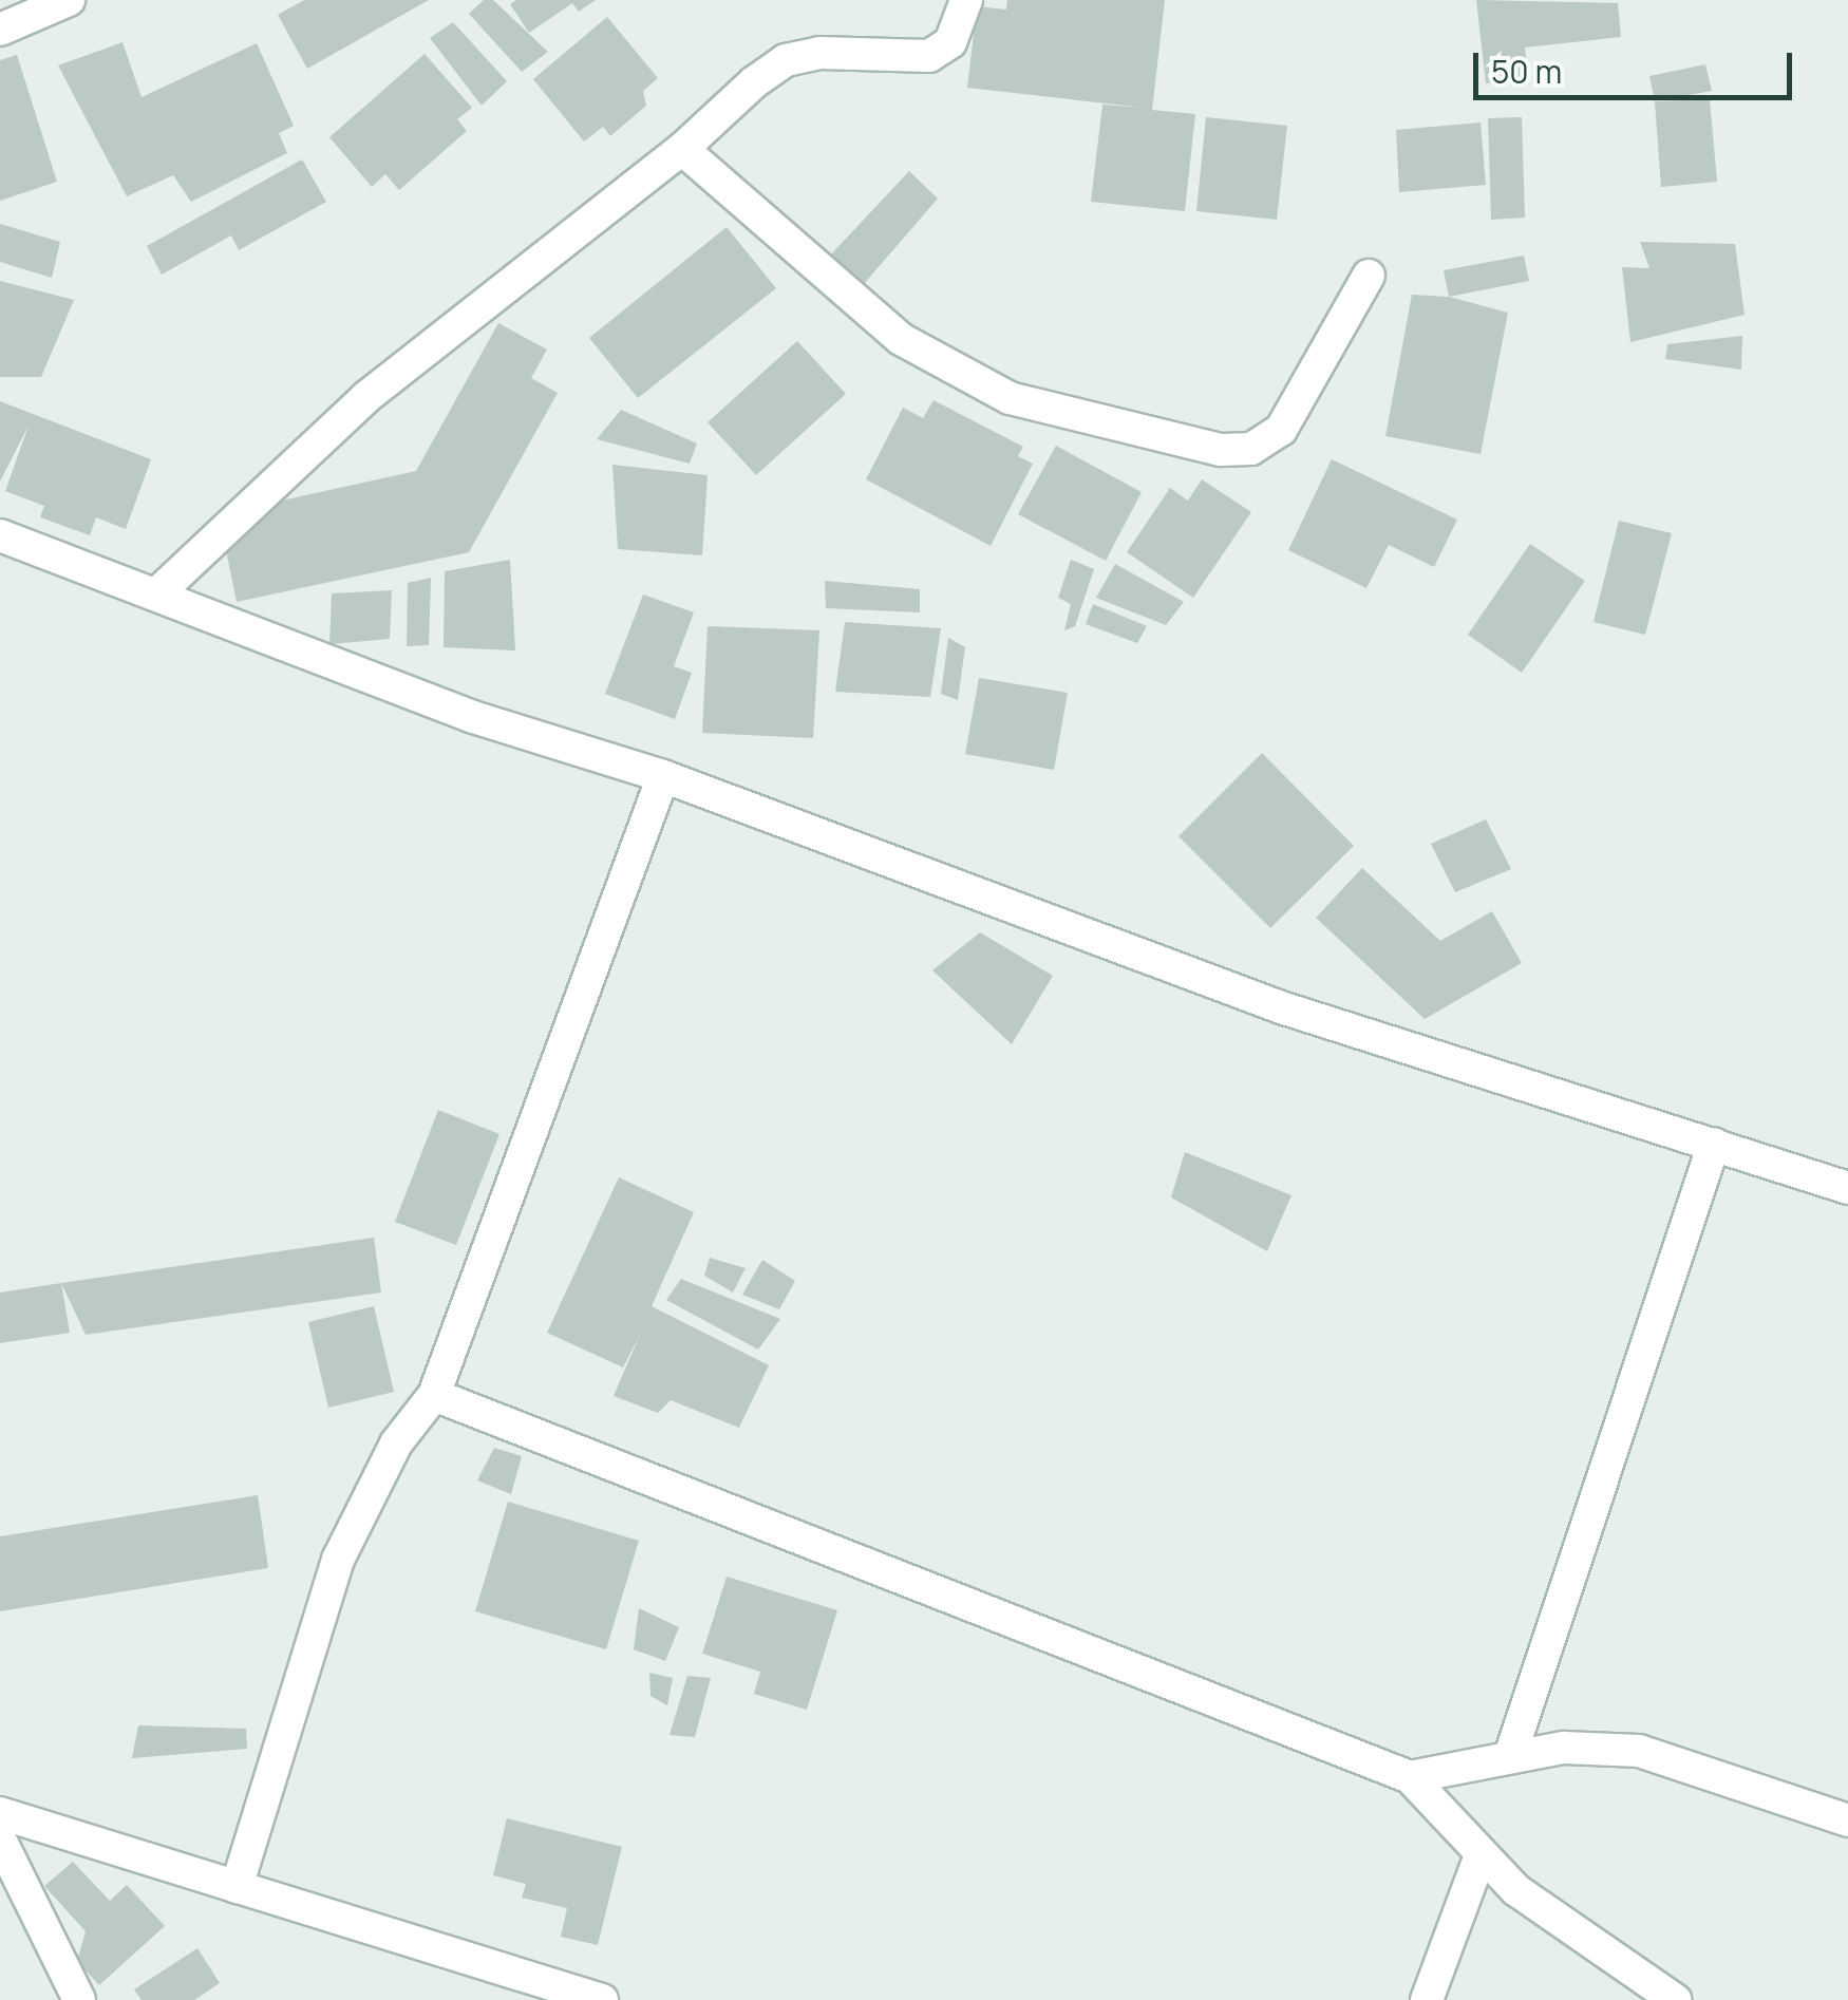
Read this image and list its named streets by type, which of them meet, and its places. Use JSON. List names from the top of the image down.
{
  "scale_bar": "50 m"
}
